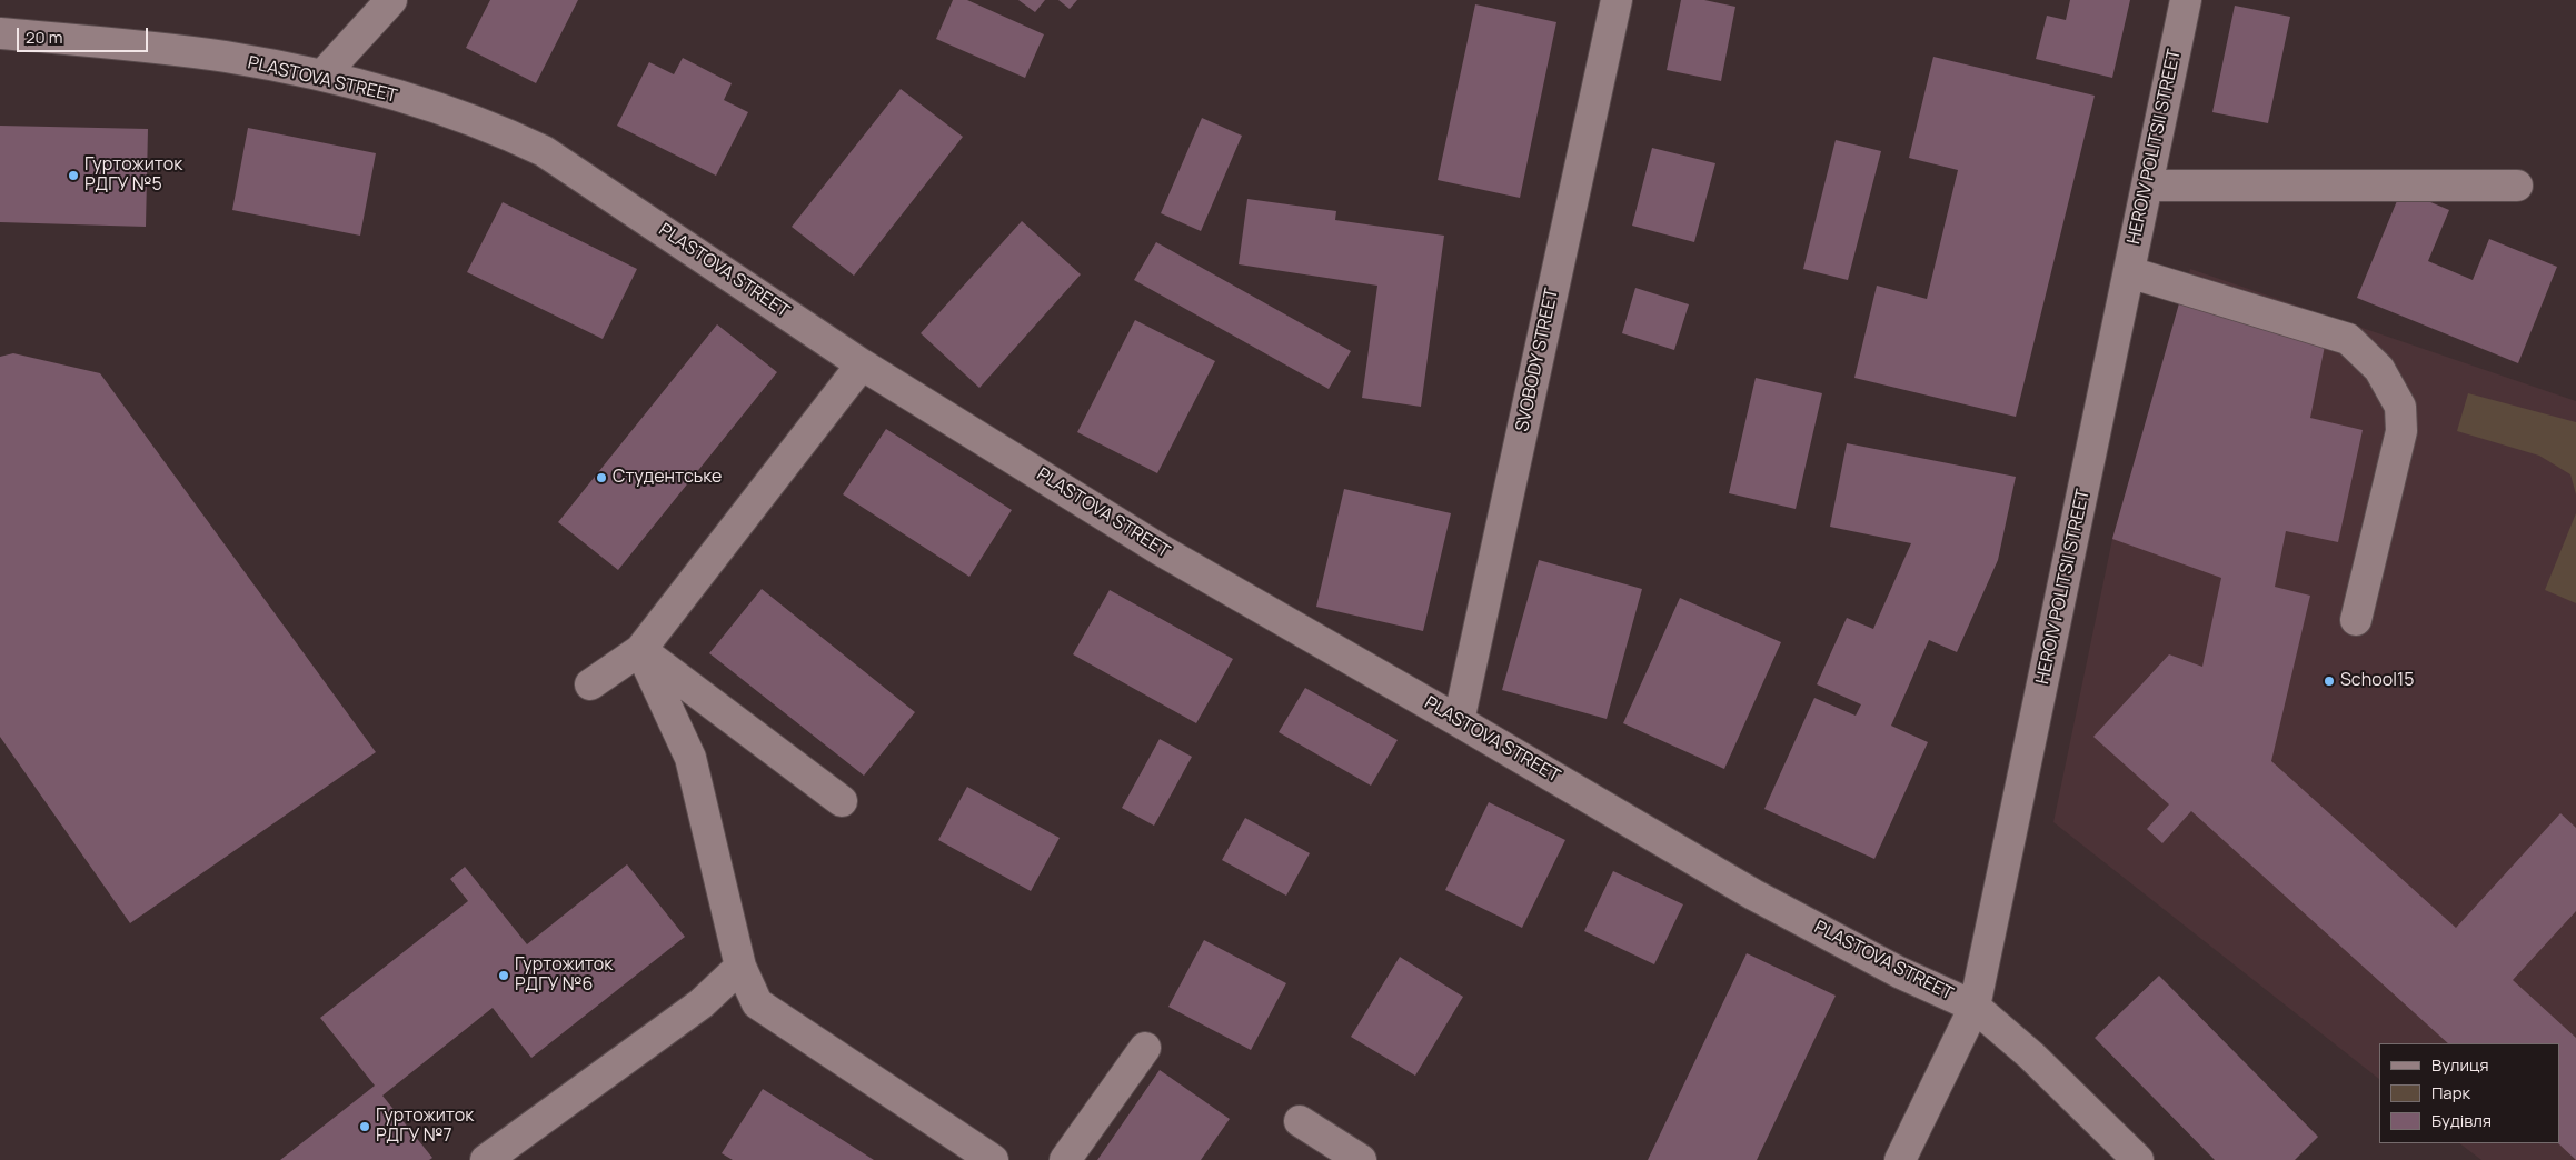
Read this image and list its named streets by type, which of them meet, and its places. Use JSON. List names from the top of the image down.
{
  "streets": {
    "street": ["PLASTOVA STREET", "HEROIV POLITSII STREET", "SVOBODY STREET"]
  },
  "crossings": [
    ["PLASTOVA STREET", "HEROIV POLITSII STREET"],
    ["PLASTOVA STREET", "SVOBODY STREET"]
  ],
  "places": [
    "Гуртожиток РДГУ №5",
    "Студентське",
    "School15",
    "Гуртожиток РДГУ №6",
    "Гуртожиток РДГУ №7"
  ],
  "legend": ["Вулиця", "Парк", "Будівля"],
  "scale_bar": "20 m"
}
